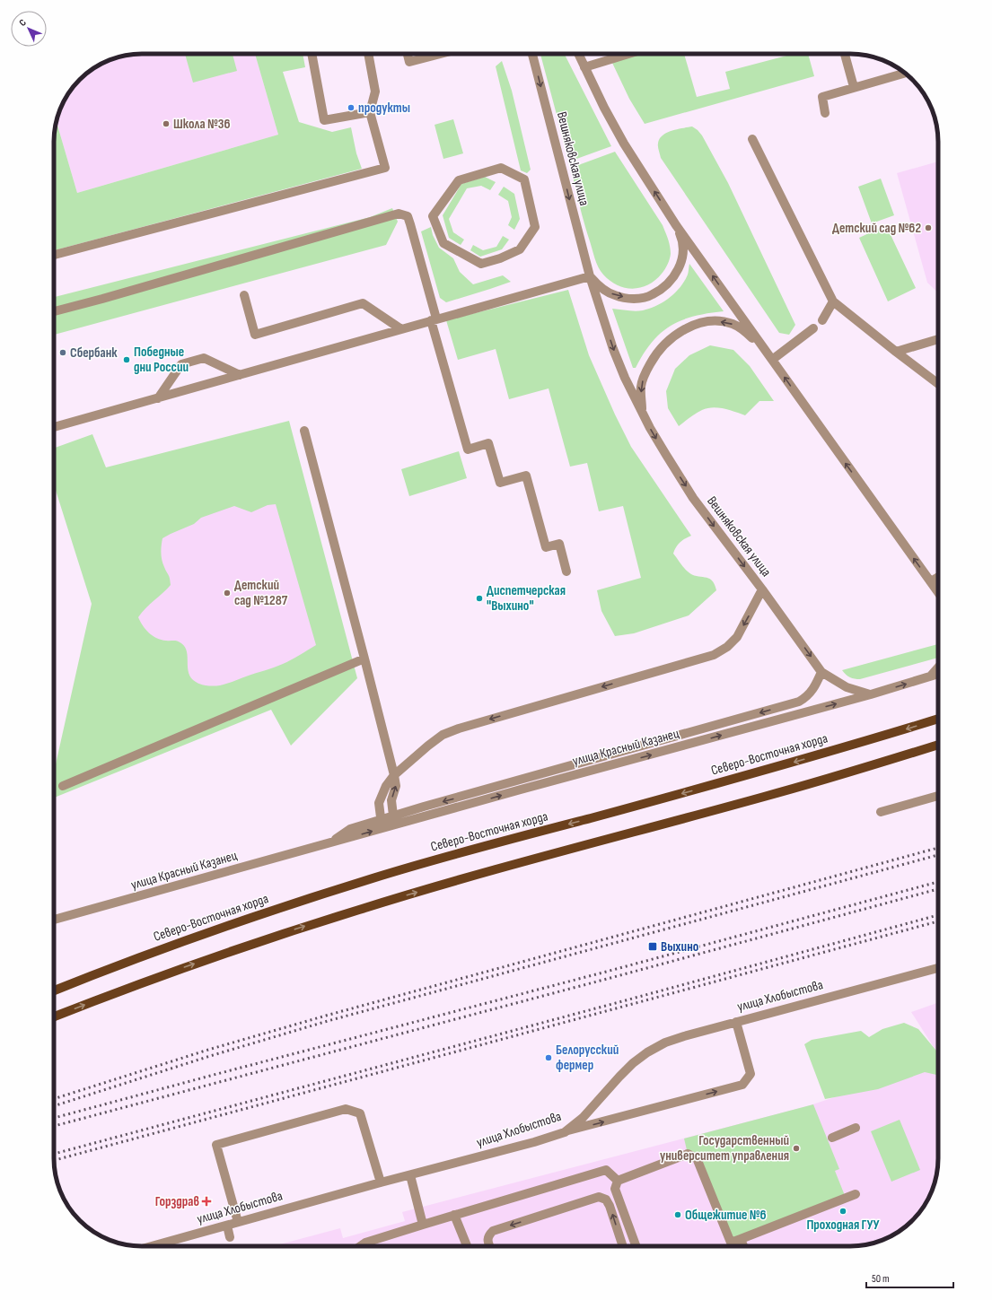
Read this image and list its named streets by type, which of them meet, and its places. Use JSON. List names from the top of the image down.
{
  "streets": {
    "main road": ["Северо-Восточная хорда"],
    "street": ["Вешняковская улица", "улица Красный Казанец", "улица Хлобыстова"]
  },
  "crossings": [
    ["Вешняковская улица", "улица Красный Казанец"]
  ],
  "places": {
    "other": [
      "продукты",
      "Школа №36",
      "Детский сад №62",
      "Сбербанк",
      "Победные дни России",
      "Детский сад №1287",
      "Диспетчерская \"Выхино\"",
      "Белорусский фермер",
      "Государственный университет управления",
      "Проходная ГУУ",
      "Общежитие №6"
    ],
    "transit": ["Выхино"],
    "health": ["Горздрав"]
  },
  "scale_bar": "50 m",
  "north": "top left"
}
